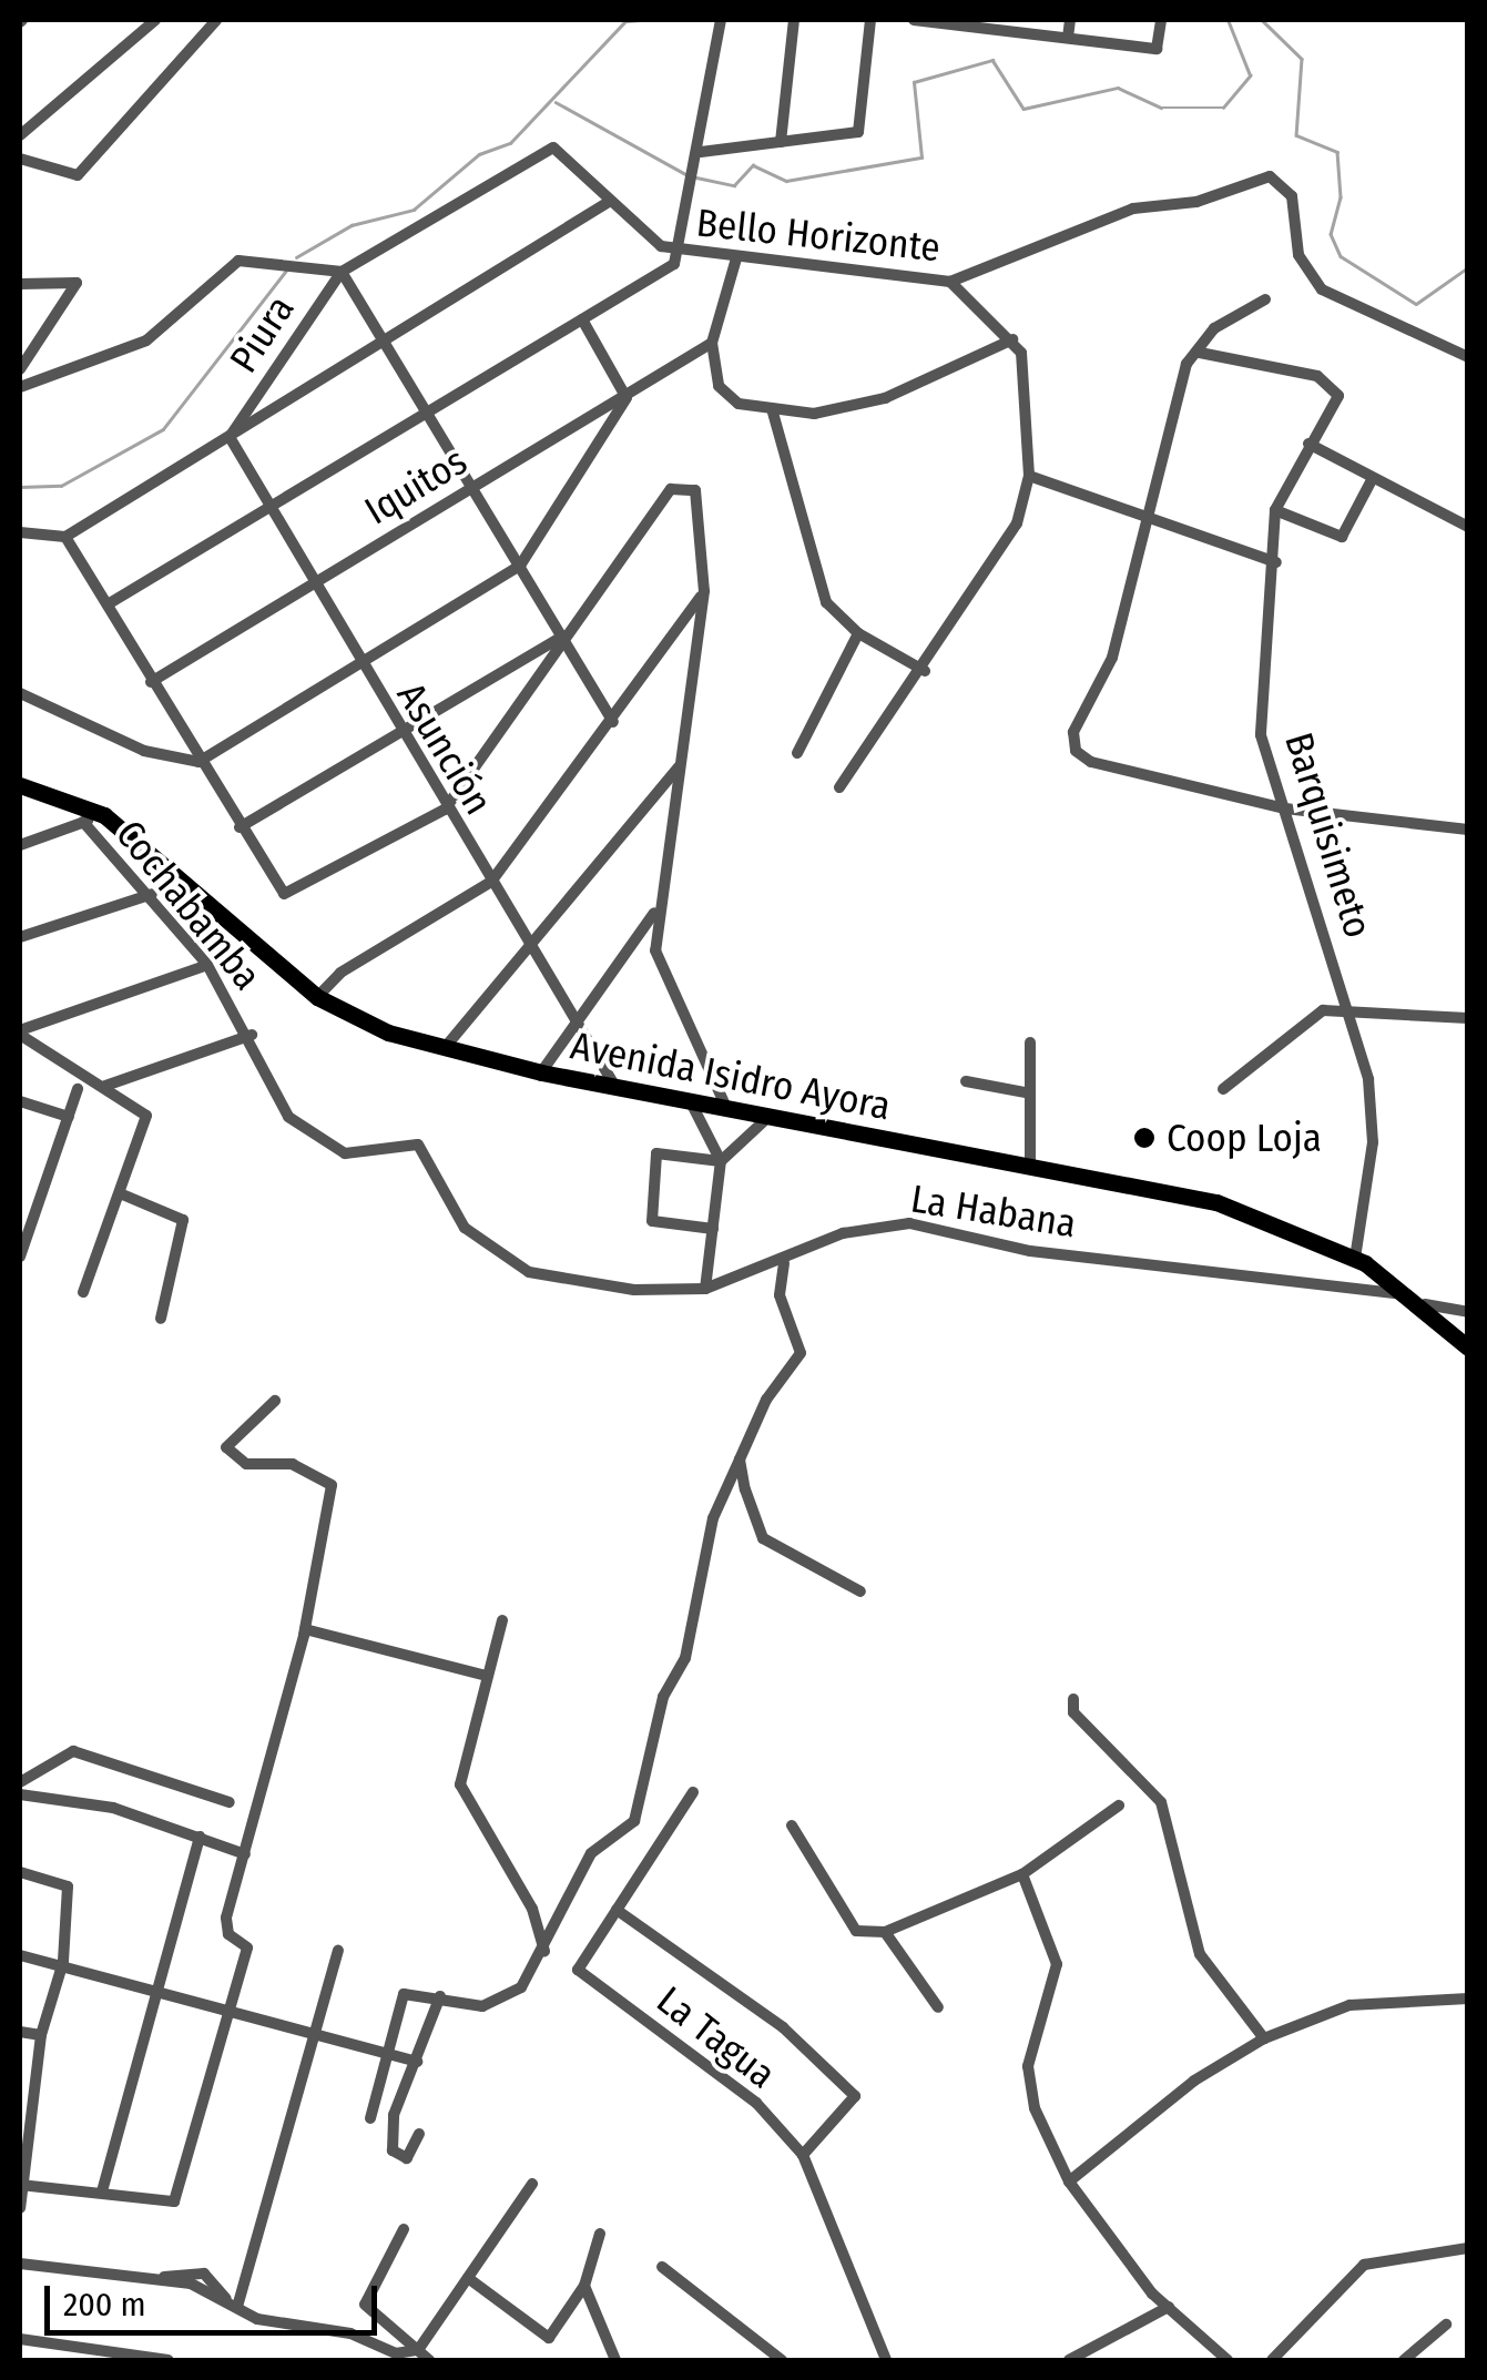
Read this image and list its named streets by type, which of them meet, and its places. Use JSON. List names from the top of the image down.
{
  "streets": {
    "main road": ["Avenida Isidro Ayora"],
    "street": [
      "Bello Horizonte",
      "Piura",
      "Iquitos",
      "Asunción",
      "Barquisimeto",
      "Cochabamba",
      "La Habana",
      "La Tagua"
    ]
  },
  "crossings": [
    ["Bello Horizonte", "Piura"],
    ["Piura", "Asunción"],
    ["Iquitos", "Asunción"],
    ["Asunción", "Avenida Isidro Ayora"],
    ["Barquisimeto", "Avenida Isidro Ayora"],
    ["Cochabamba", "La Habana"],
    ["Avenida Isidro Ayora", "La Habana"]
  ],
  "places": ["Coop Loja"],
  "scale_bar": "200 m"
}
